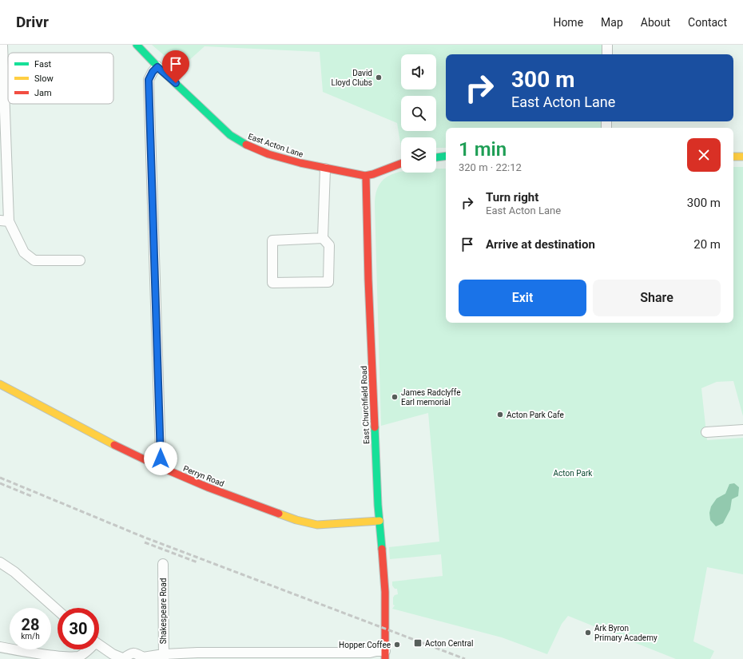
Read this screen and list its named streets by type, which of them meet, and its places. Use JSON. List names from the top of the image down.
{
  "streets": {
    "street": [
      "East Acton Lane",
      "East Churchfield Road",
      "Perryn Road",
      "Shakespeare Road"
    ]
  },
  "crossings": [
    ["East Acton Lane", "East Churchfield Road"],
    ["East Churchfield Road", "Perryn Road"]
  ],
  "parks": ["Acton Park"],
  "places": {
    "other": [
      "David Lloyd Clubs",
      "James Radclyffe Earl memorial",
      "Acton Park Cafe",
      "Ark Byron Primary Academy",
      "Hopper Coffee"
    ],
    "transit": ["Acton Central"]
  },
  "legend": ["Fast", "Slow", "Jam"],
  "page": {
    "header": "Drivr",
    "nav": [
      "Home",
      "Map",
      "About",
      "Contact"
    ],
    "turn": ["300 m", "East Acton Lane"],
    "heading": ["1 min", "320 m · 22:12"],
    "list": [
      {
        "name": "Turn right",
        "note": "East Acton Lane",
        "value": "300 m"
      },
      {
        "name": "Arrive at destination",
        "value": "20 m"
      }
    ],
    "buttons": ["Exit", "Share"],
    "speed": "28 km/h",
    "limit": "30"
  }
}
